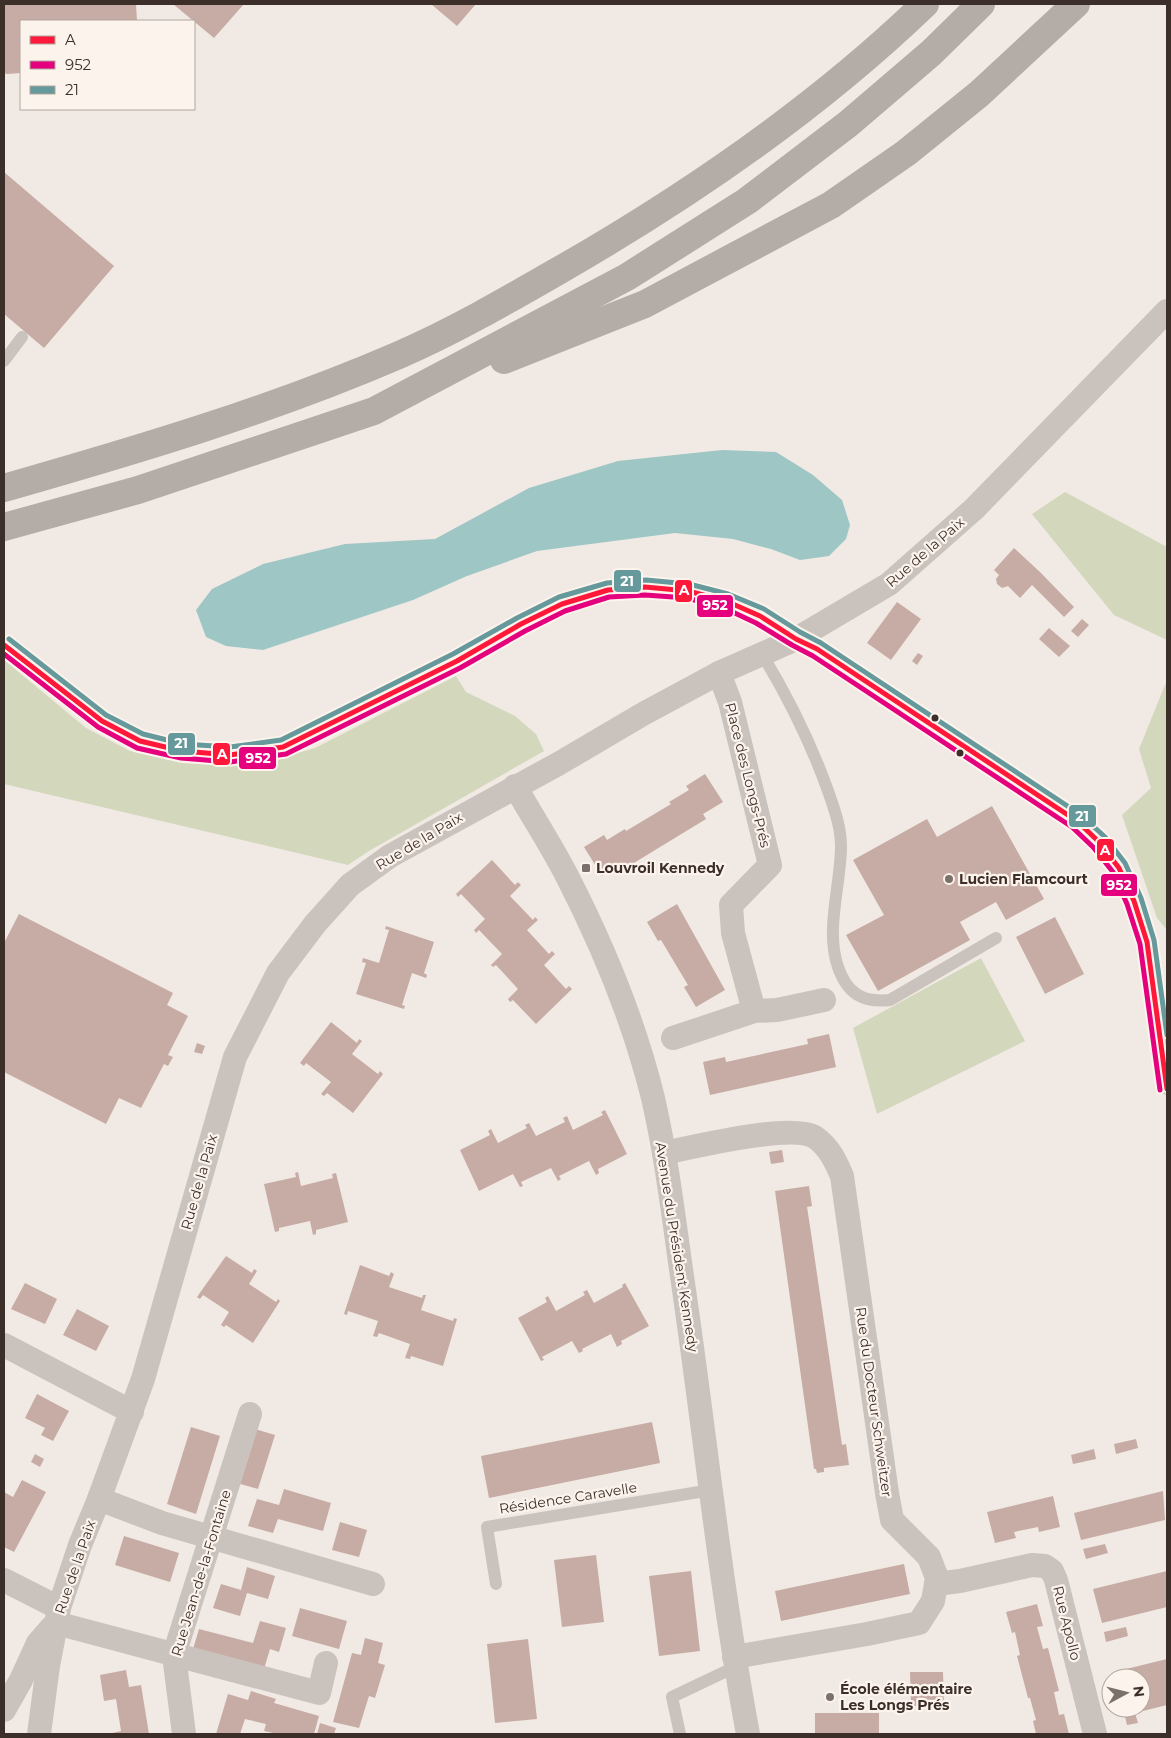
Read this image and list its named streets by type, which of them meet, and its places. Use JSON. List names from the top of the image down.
{
  "streets": {
    "street": [
      "Rue de la Paix",
      "Place des Longs-Prés",
      "Avenue du Président Kennedy",
      "Rue du Docteur Schweitzer",
      "Rue Jean-de-la-Fontaine",
      "Rue Apollo"
    ],
    "lane": ["Résidence Caravelle"]
  },
  "crossings": [
    ["Rue de la Paix", "Place des Longs-Prés"],
    ["Rue de la Paix", "Avenue du Président Kennedy"],
    ["Avenue du Président Kennedy", "Rue du Docteur Schweitzer"],
    ["Avenue du Président Kennedy", "Résidence Caravelle"],
    ["Rue du Docteur Schweitzer", "Rue Apollo"]
  ],
  "places": {
    "transit": ["Louvroil Kennedy"],
    "other": ["Lucien Flamcourt", "École élémentaire Les Longs Prés"]
  },
  "lines": ["transit line 21", "transit line A", "transit line 952"],
  "legend": ["A", "952", "21"],
  "north": "right"
}
